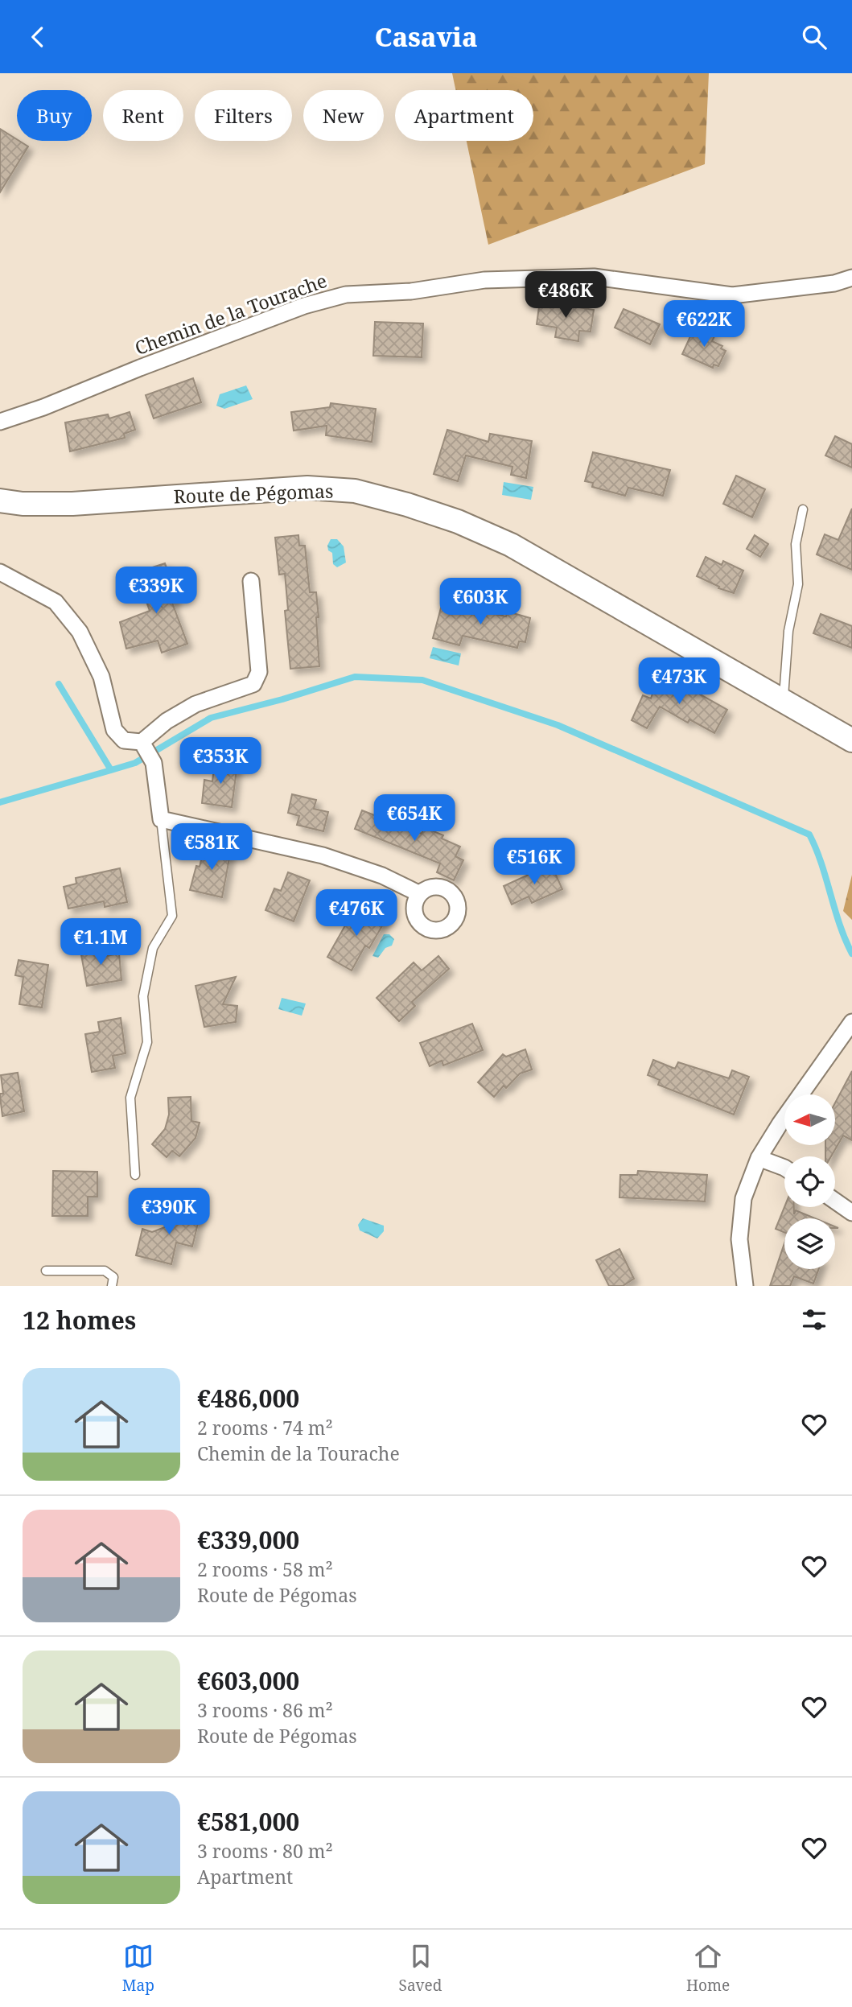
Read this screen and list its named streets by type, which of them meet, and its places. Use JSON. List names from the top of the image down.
{
  "streets": {
    "main road": ["Route de Pégomas"],
    "street": ["Chemin de la Tourache"]
  },
  "north": "left",
  "page": {
    "header": "Casavia",
    "chip": [
      "Buy",
      "Rent",
      "Filters",
      "New",
      "Apartment"
    ],
    "price": [
      "€486K",
      "€622K",
      "€339K",
      "€603K",
      "€473K",
      "€353K",
      "€654K",
      "€581K",
      "€516K",
      "€476K",
      "€1.1M",
      "€390K"
    ],
    "heading": "12 homes",
    "list": [
      {
        "name": "€486,000",
        "note": "2 rooms · 74 m² · Chemin de la Tourache"
      },
      {
        "name": "€339,000",
        "note": "2 rooms · 58 m² · Route de Pégomas"
      },
      {
        "name": "€603,000",
        "note": "3 rooms · 86 m² · Route de Pégomas"
      },
      {
        "name": "€581,000",
        "note": "3 rooms · 80 m² · Apartment"
      }
    ],
    "tabs": ["Map", "Saved", "Home"]
  }
}
